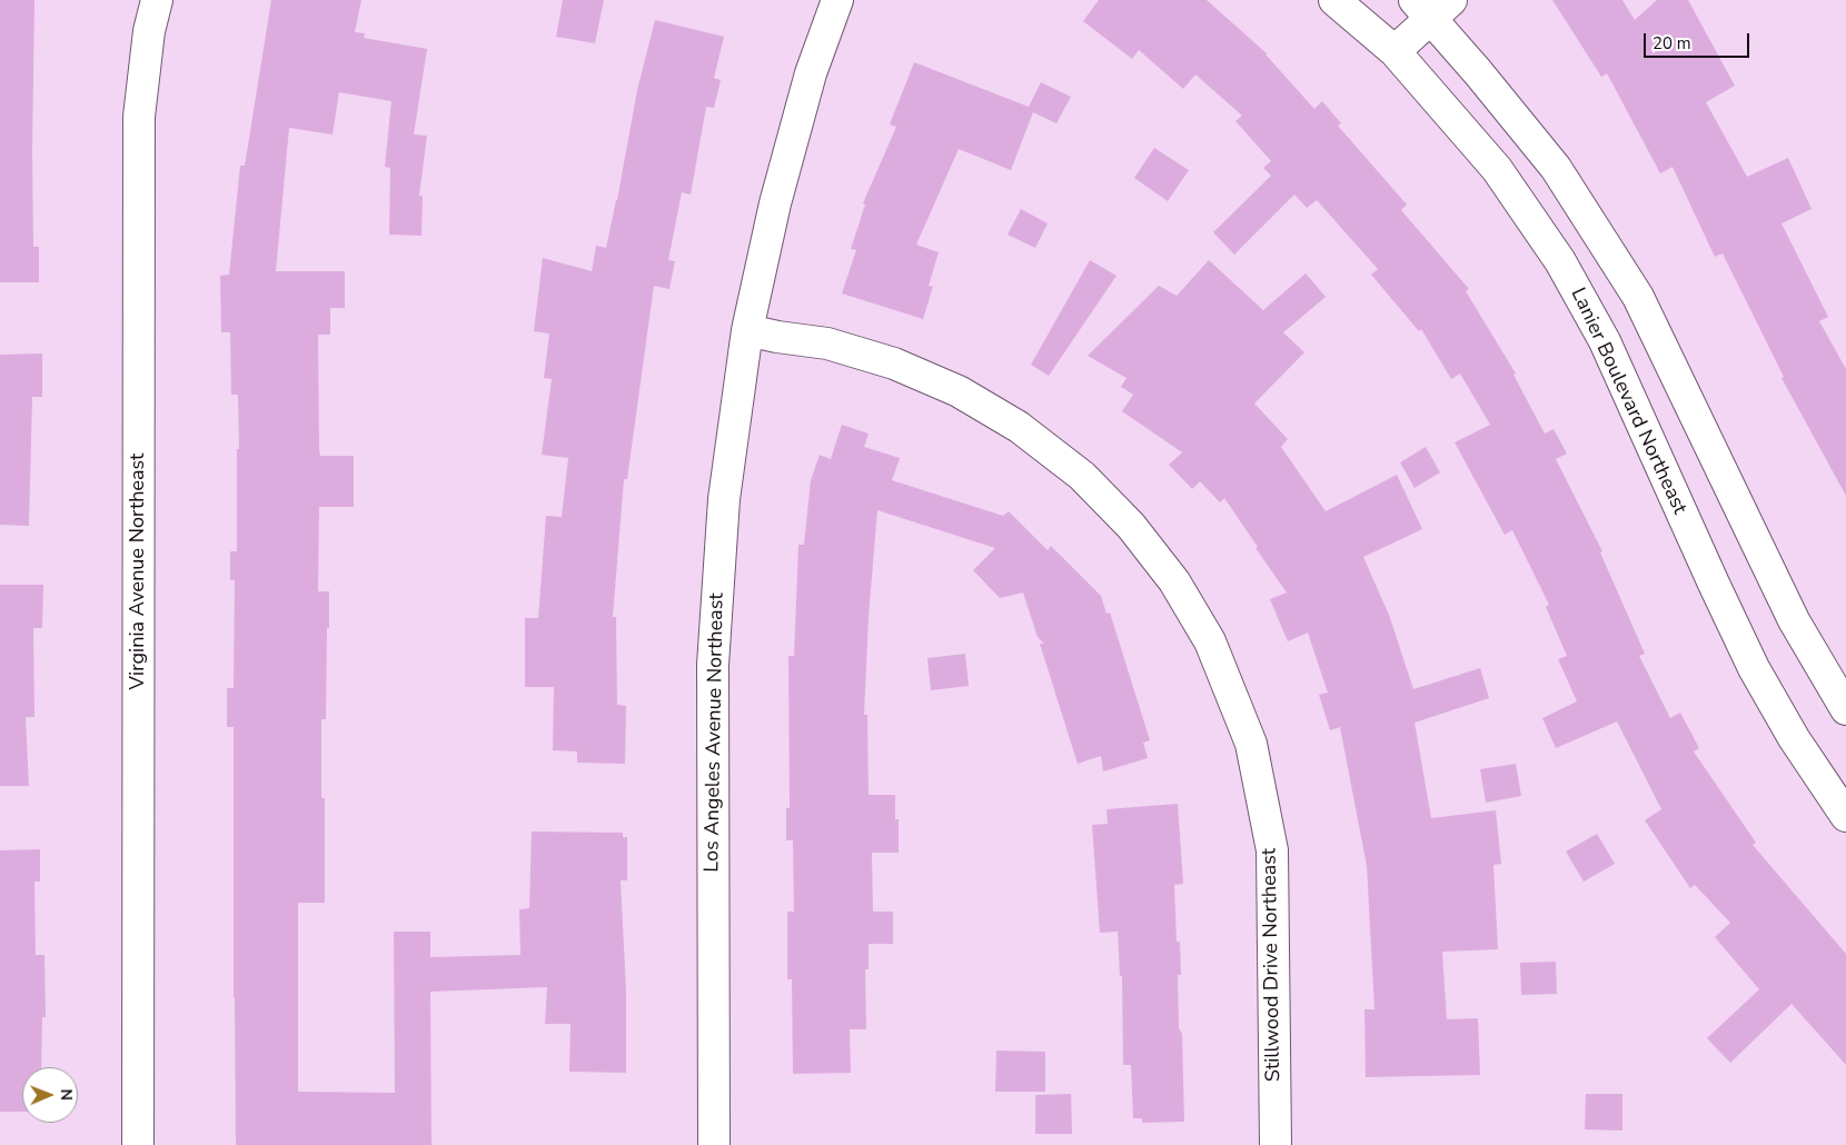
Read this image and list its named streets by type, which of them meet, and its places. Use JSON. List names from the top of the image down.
{
  "streets": {
    "street": [
      "Lanier Boulevard Northeast",
      "Virginia Avenue Northeast",
      "Los Angeles Avenue Northeast",
      "Stillwood Drive Northeast"
    ]
  },
  "crossings": [
    ["Los Angeles Avenue Northeast", "Stillwood Drive Northeast"]
  ],
  "scale_bar": "20 m",
  "north": "right"
}
